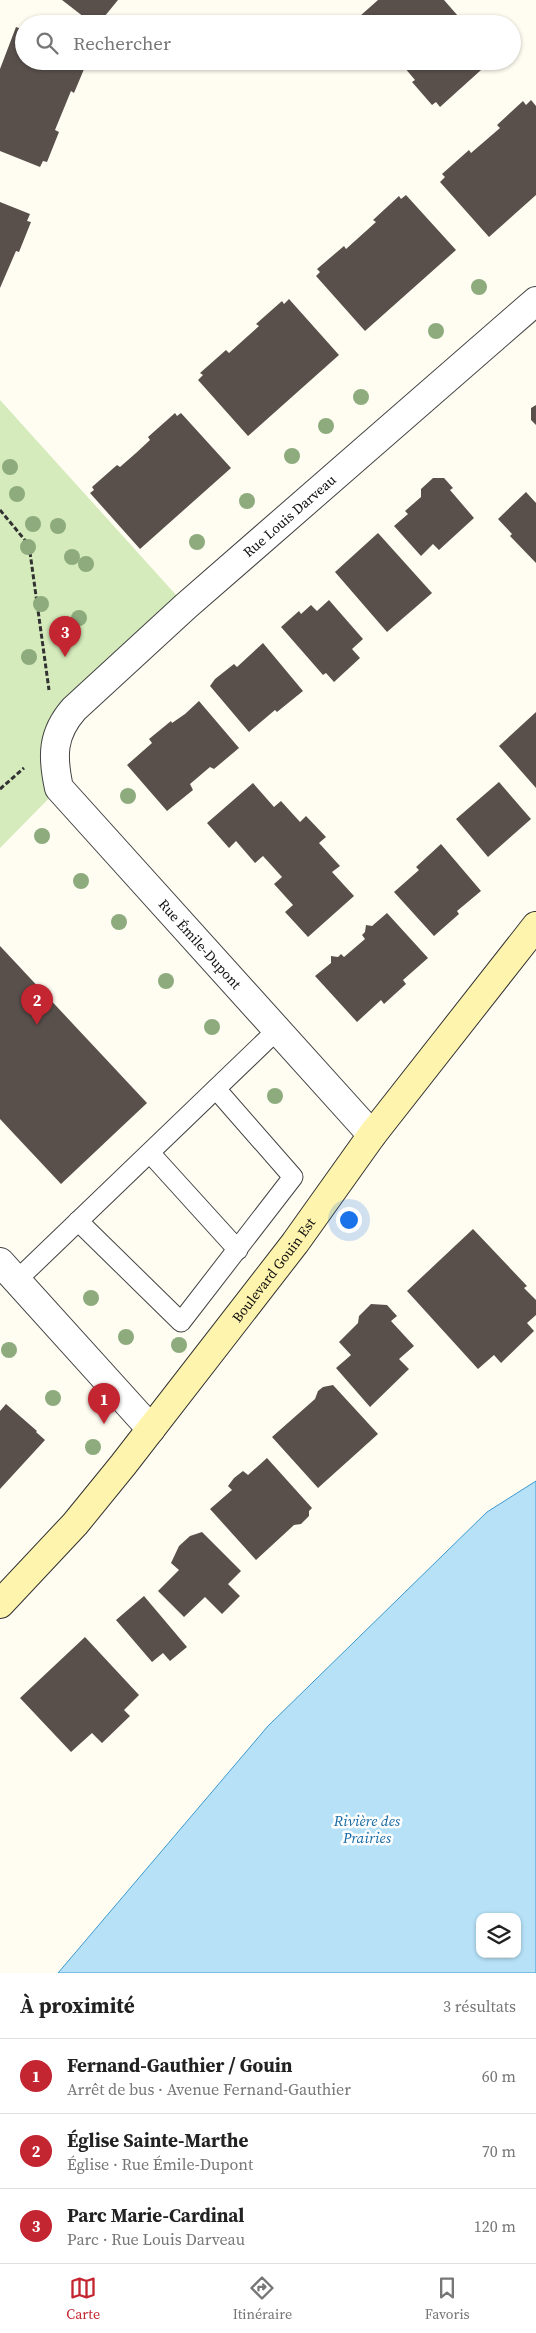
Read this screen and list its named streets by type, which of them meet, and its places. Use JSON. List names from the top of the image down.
{
  "streets": {
    "street": ["Rue Louis Darveau", "Rue Émile-Dupont", "Boulevard Gouin Est"]
  },
  "crossings": [
    ["Rue Louis Darveau", "Rue Émile-Dupont"],
    ["Rue Émile-Dupont", "Boulevard Gouin Est"]
  ],
  "water": ["Rivière des Prairies"],
  "page": {
    "search": "Rechercher",
    "pins": ["3", "2", "1"],
    "heading": ["À proximité", "3 résultats"],
    "list": [
      {
        "mark": "1",
        "name": "Fernand-Gauthier / Gouin",
        "note": "Arrêt de bus · Avenue Fernand-Gauthier",
        "value": "60 m"
      },
      {
        "mark": "2",
        "name": "Église Sainte-Marthe",
        "note": "Église · Rue Émile-Dupont",
        "value": "70 m"
      },
      {
        "mark": "3",
        "name": "Parc Marie-Cardinal",
        "note": "Parc · Rue Louis Darveau",
        "value": "120 m"
      }
    ],
    "nav": ["Carte", "Itinéraire", "Favoris"]
  }
}
